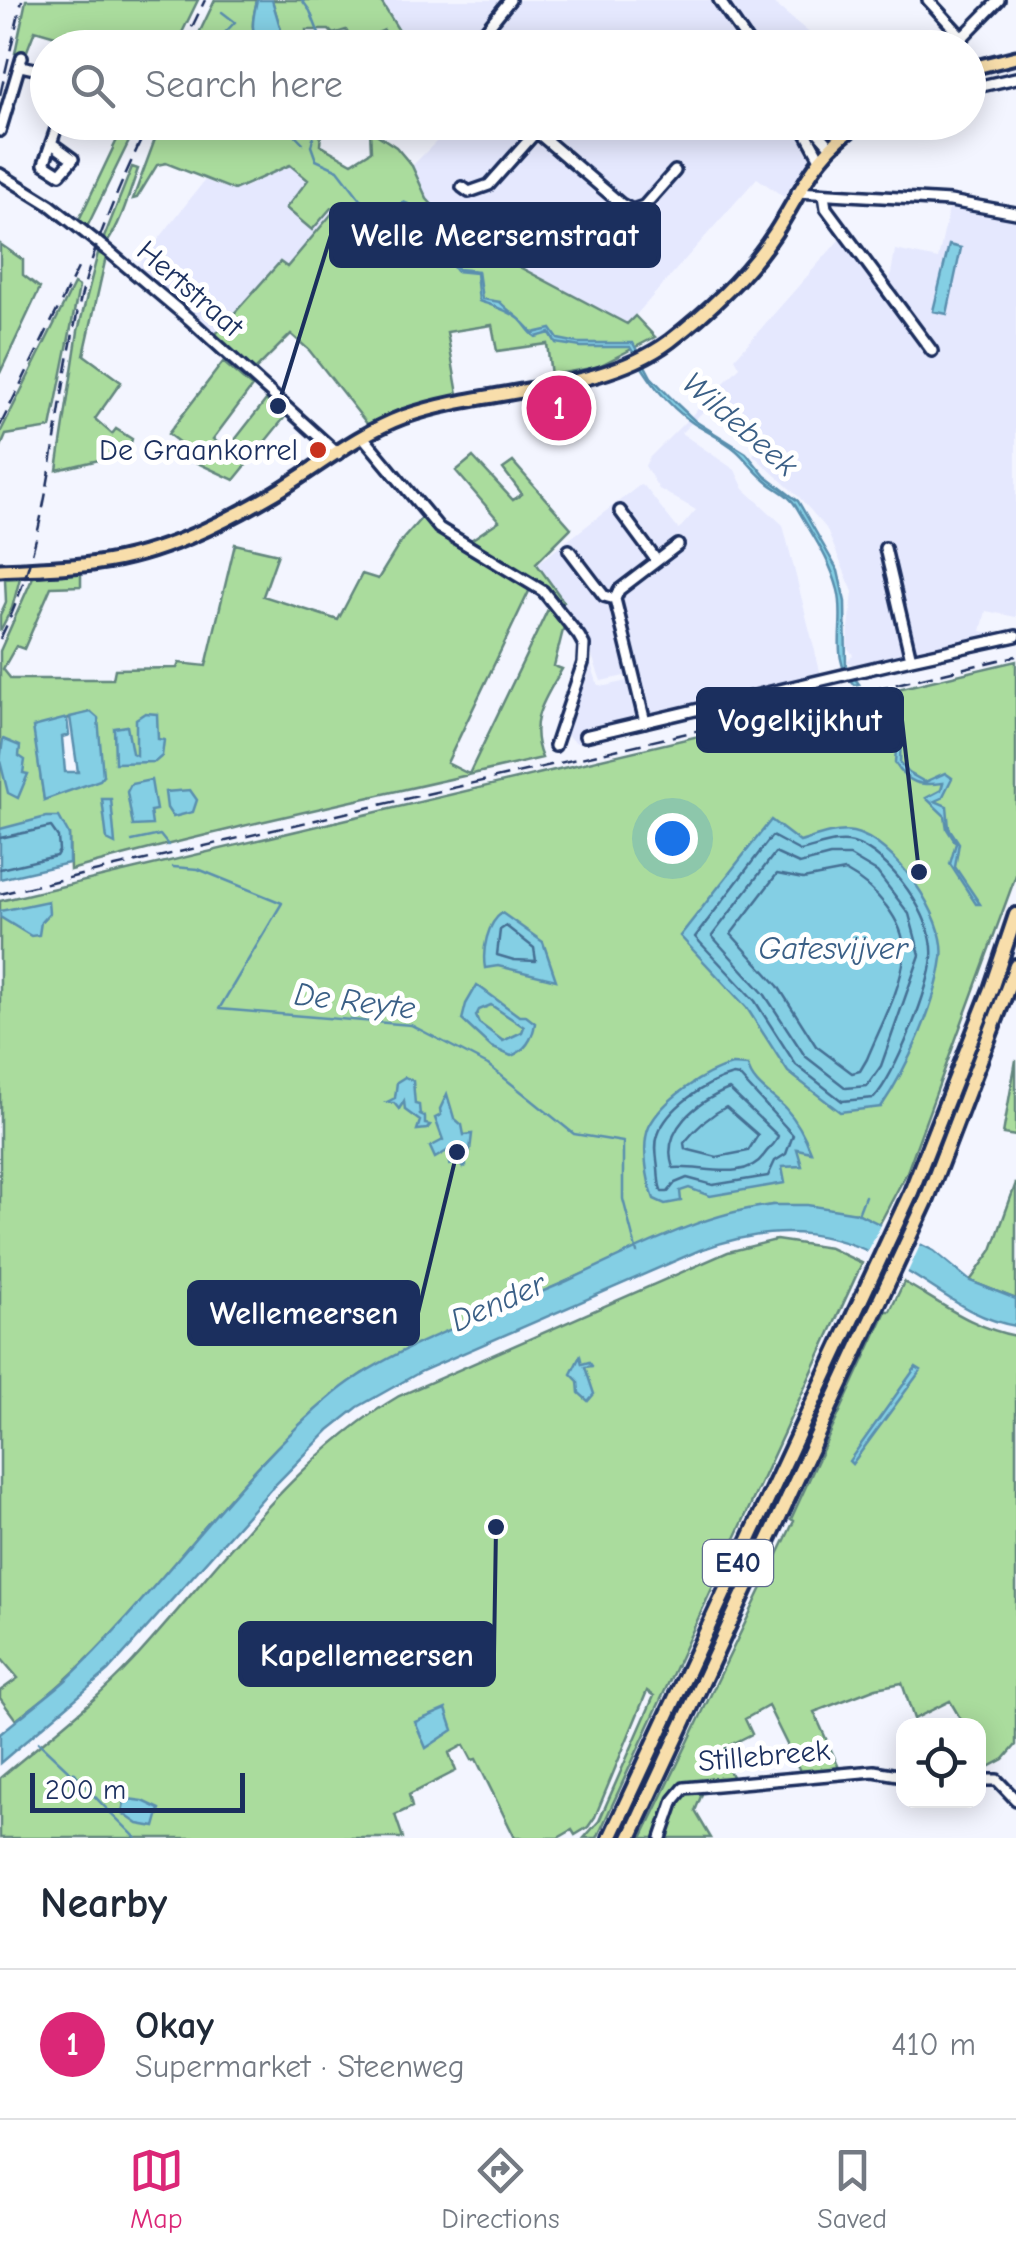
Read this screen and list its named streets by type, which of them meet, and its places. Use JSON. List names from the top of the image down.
{
  "streets": {
    "highway": ["E40"],
    "street": ["Hertstraat", "Stillebreek"]
  },
  "water": [
    "Wildebeek",
    "Gatesvijver",
    "De Reyte",
    "Dender"
  ],
  "places": [
    "Welle Meersemstraat",
    "De Graankorrel",
    "Vogelkijkhut",
    "Wellemeersen",
    "Kapellemeersen"
  ],
  "scale_bar": "200 m",
  "page": {
    "search": "Search here",
    "pins": "1",
    "scale": "200 m",
    "heading": "Nearby",
    "list": [
      {
        "mark": "1",
        "name": "Okay",
        "note": "Supermarket · Steenweg",
        "value": "410 m"
      }
    ],
    "nav": ["Map", "Directions", "Saved"]
  }
}
